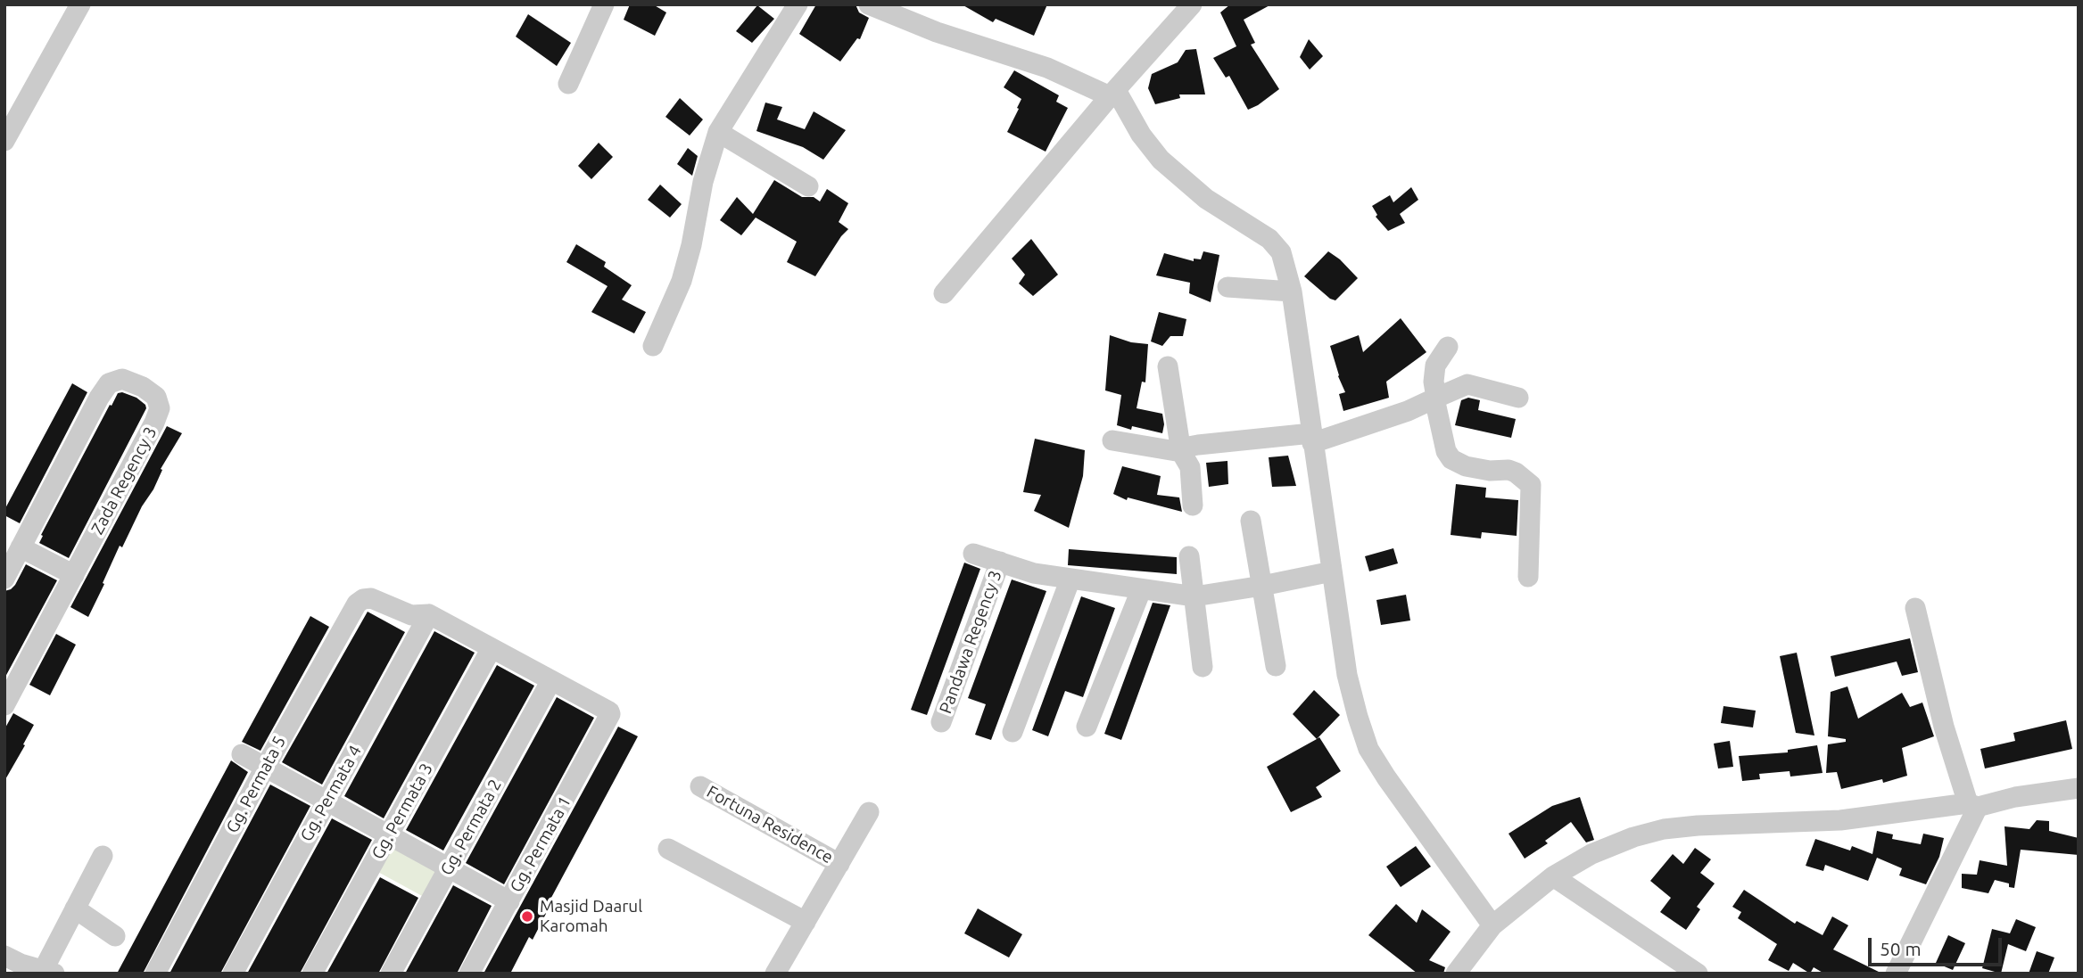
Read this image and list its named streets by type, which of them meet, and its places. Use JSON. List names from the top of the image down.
{
  "streets": {
    "street": [
      "Zada Regency 3",
      "Pandawa Regency 3",
      "Gg. Permata 5",
      "Gg. Permata 4",
      "Gg. Permata 3",
      "Fortuna Residence",
      "Gg. Permata 2",
      "Gg. Permata 1"
    ]
  },
  "crossings": [
    ["Gg. Permata 5", "Gg. Permata 4"],
    ["Gg. Permata 2", "Gg. Permata 1"]
  ],
  "places": ["Masjid Daarul Karomah"],
  "scale_bar": "50 m"
}
